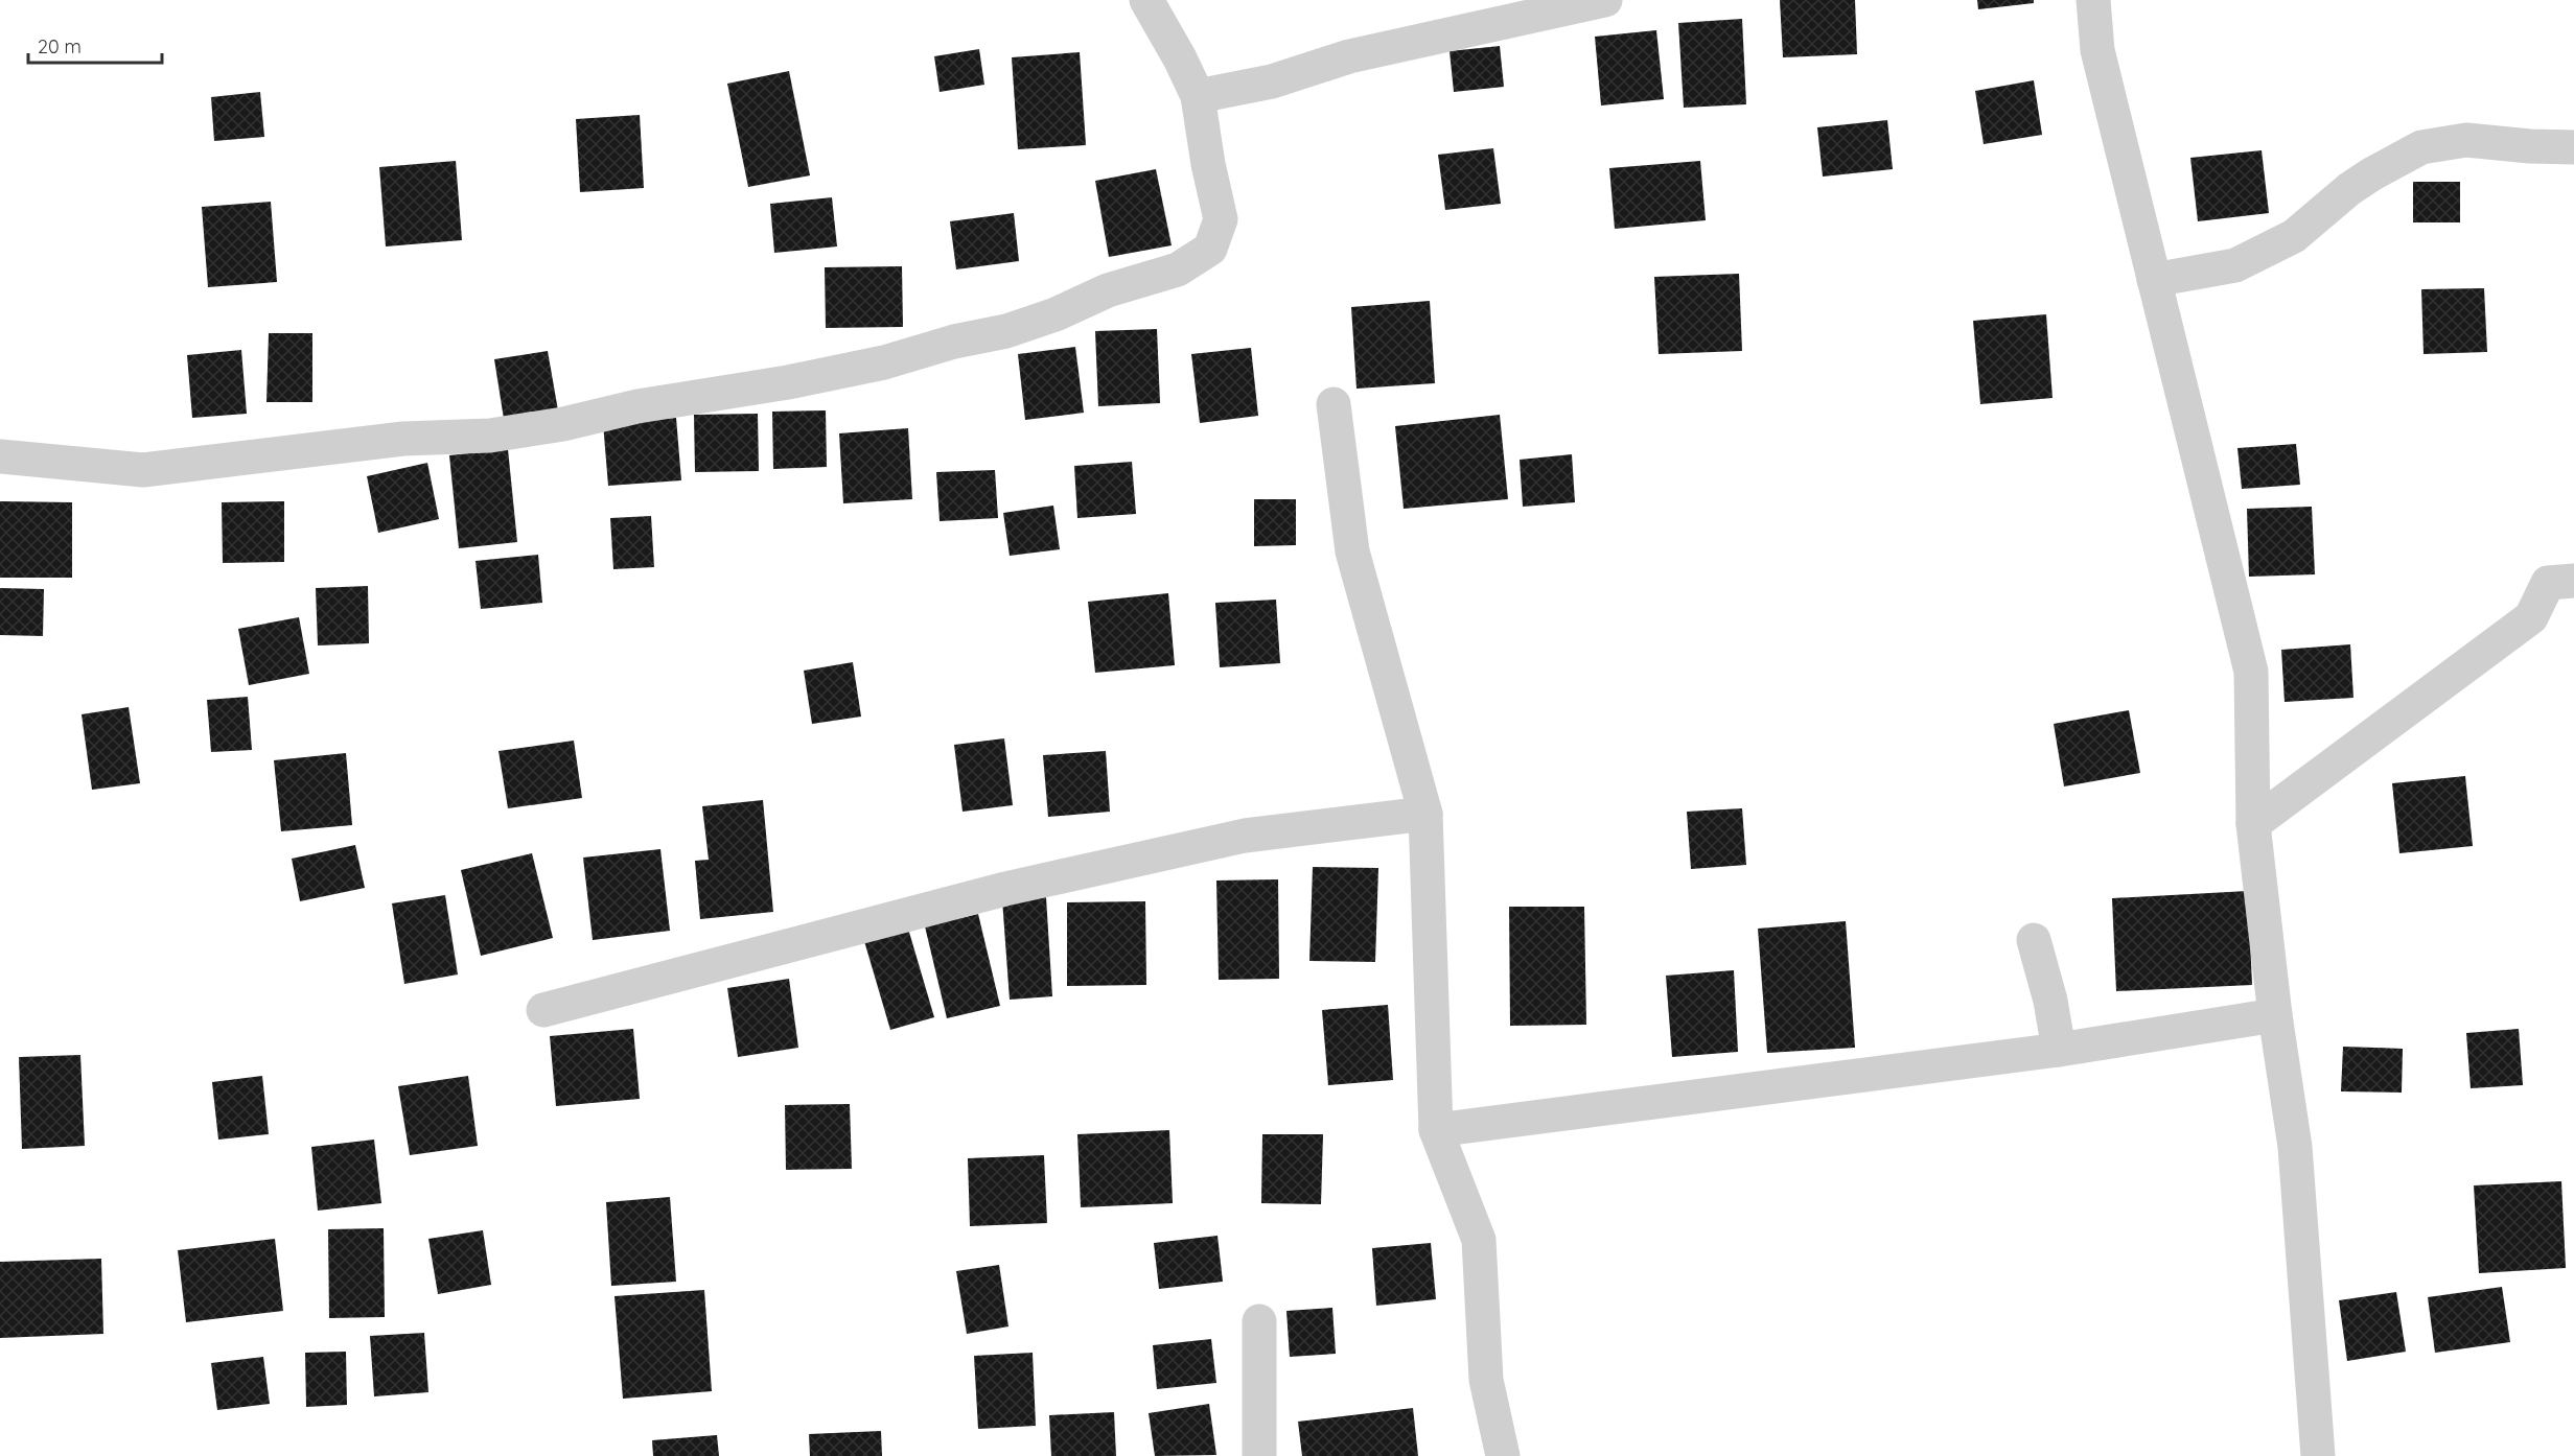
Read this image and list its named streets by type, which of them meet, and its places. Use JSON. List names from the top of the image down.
{
  "scale_bar": "20 m"
}
